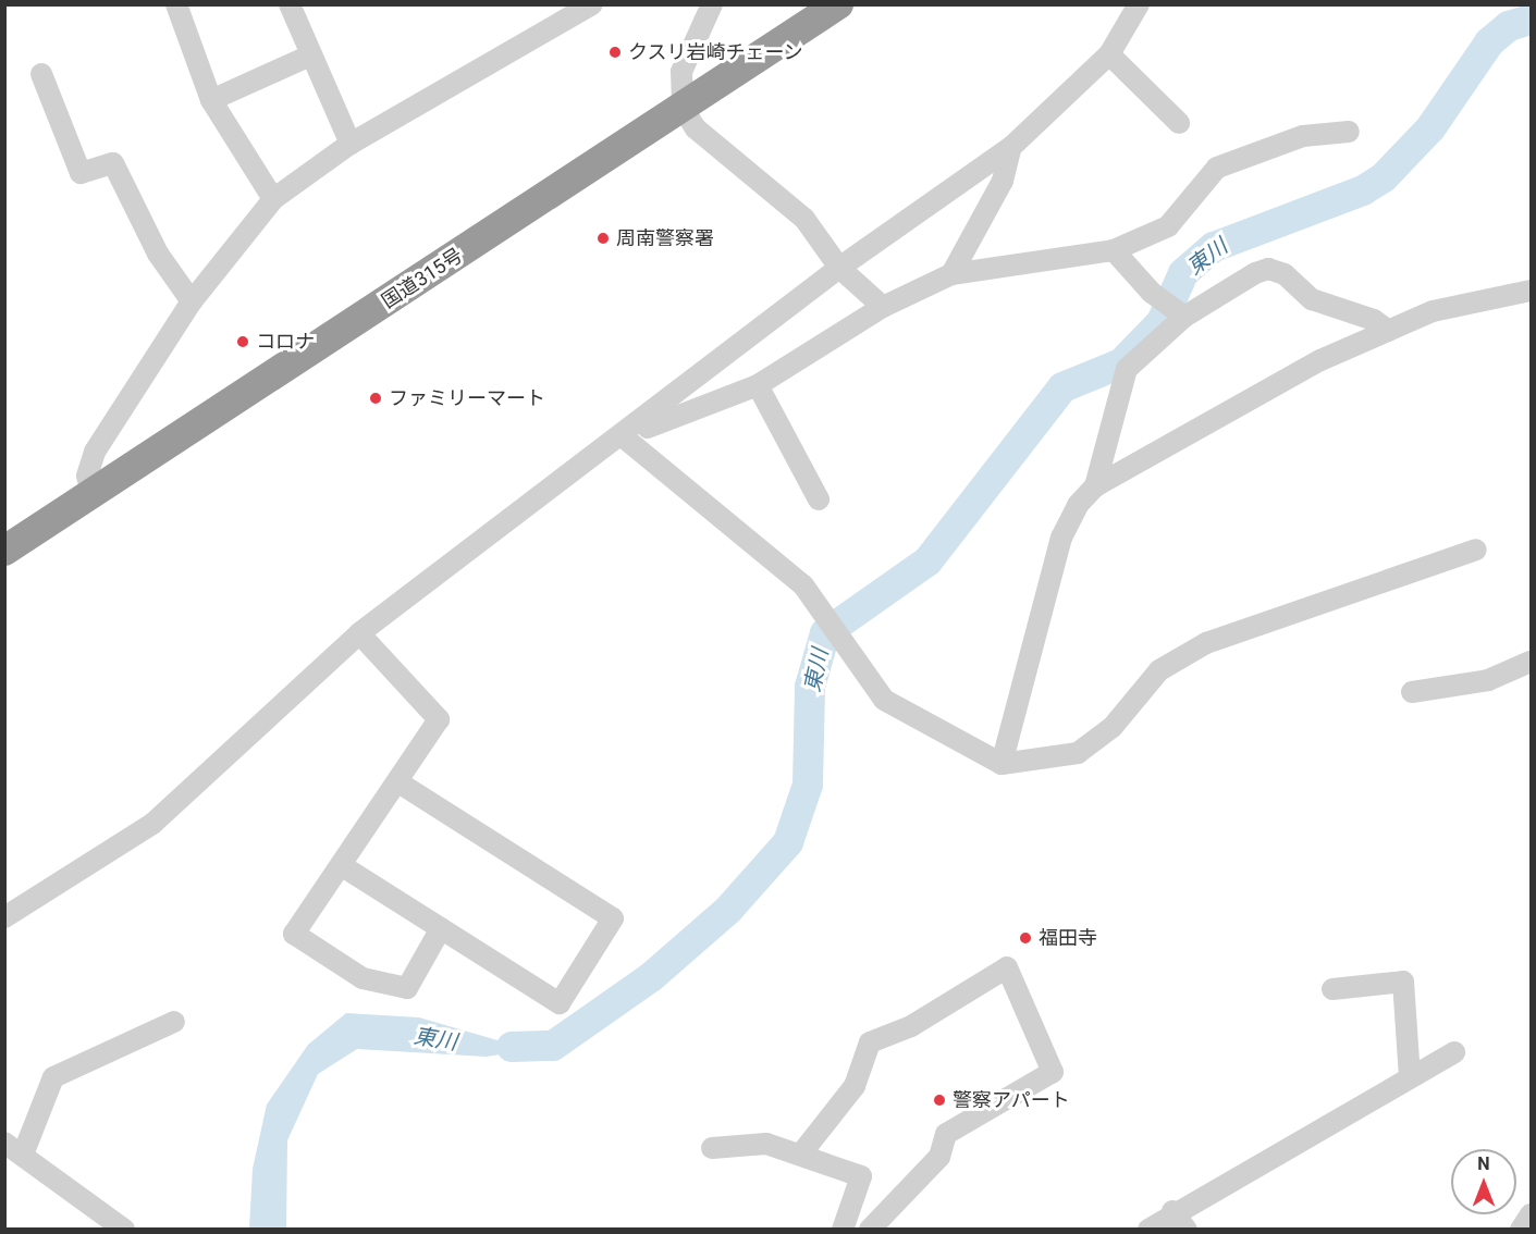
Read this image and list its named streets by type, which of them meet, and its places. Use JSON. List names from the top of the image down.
{
  "streets": {
    "highway": ["国道315号"]
  },
  "water": ["東川"],
  "places": [
    "クスリ岩崎チェーン",
    "周南警察署",
    "コロナ",
    "ファミリーマート",
    "福田寺",
    "警察アパート"
  ],
  "north": "top"
}
